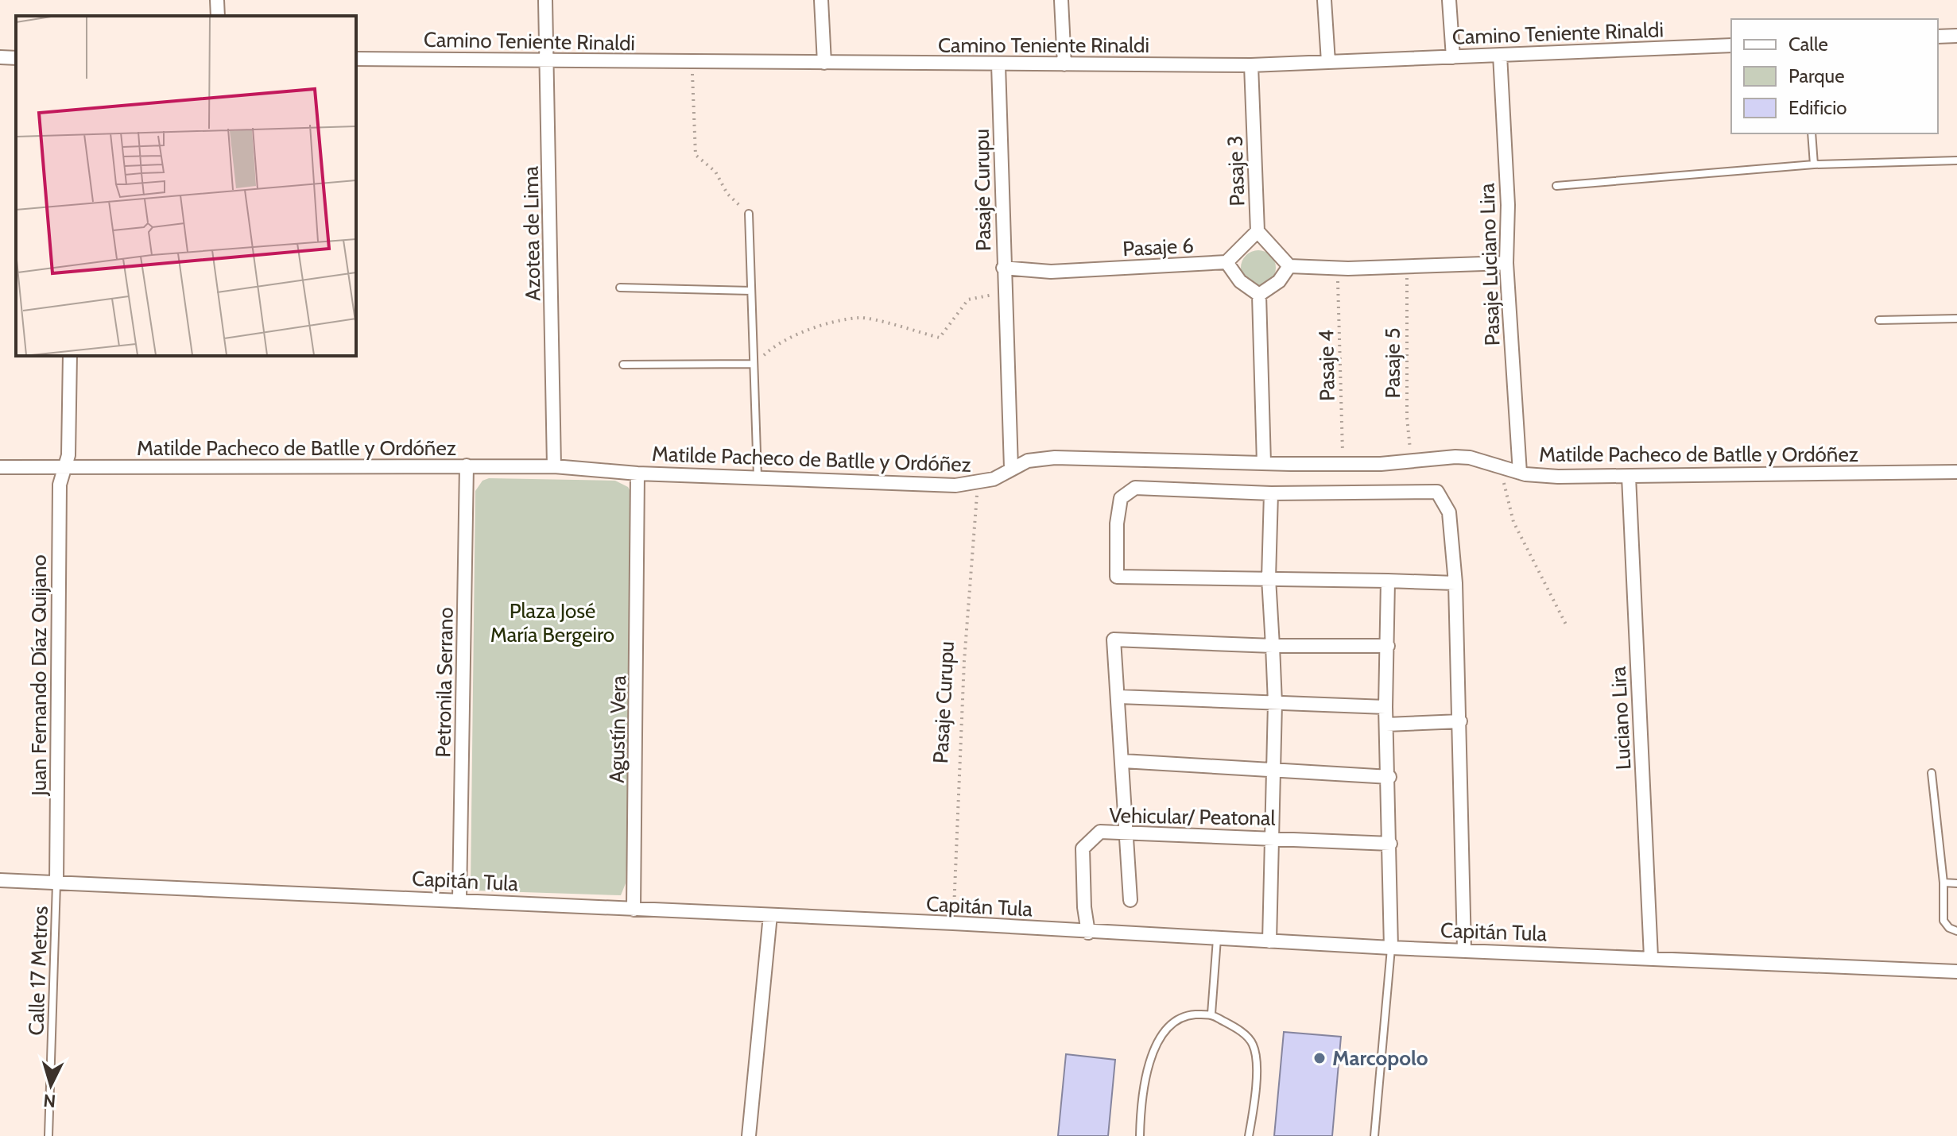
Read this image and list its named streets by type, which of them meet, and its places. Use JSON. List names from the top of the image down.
{
  "streets": {
    "street": [
      "Camino Teniente Rinaldi",
      "Pasaje 3",
      "Pasaje Curupu",
      "Azotea de Lima",
      "Pasaje 6",
      "Pasaje Luciano Lira",
      "Matilde Pacheco de Batlle y Ordóñez",
      "Juan Fernando Díaz Quijano",
      "Petronila Serrano",
      "Luciano Lira",
      "Agustín Vera",
      "Vehicular/ Peatonal",
      "Capitán Tula"
    ],
    "lane": ["Calle 17 Metros"],
    "path": ["Pasaje 5", "Pasaje 4"]
  },
  "crossings": [
    ["Camino Teniente Rinaldi", "Pasaje 3"],
    ["Camino Teniente Rinaldi", "Pasaje Curupu"],
    ["Camino Teniente Rinaldi", "Azotea de Lima"],
    ["Camino Teniente Rinaldi", "Pasaje Luciano Lira"],
    ["Pasaje 3", "Pasaje 6"],
    ["Pasaje Curupu", "Pasaje 6"],
    ["Pasaje Curupu", "Matilde Pacheco de Batlle y Ordóñez"],
    ["Pasaje Curupu", "Capitán Tula"],
    ["Azotea de Lima", "Matilde Pacheco de Batlle y Ordóñez"],
    ["Pasaje Luciano Lira", "Matilde Pacheco de Batlle y Ordóñez"],
    ["Pasaje 5", "Matilde Pacheco de Batlle y Ordóñez"],
    ["Pasaje 4", "Matilde Pacheco de Batlle y Ordóñez"],
    ["Matilde Pacheco de Batlle y Ordóñez", "Juan Fernando Díaz Quijano"],
    ["Matilde Pacheco de Batlle y Ordóñez", "Petronila Serrano"],
    ["Matilde Pacheco de Batlle y Ordóñez", "Luciano Lira"],
    ["Matilde Pacheco de Batlle y Ordóñez", "Agustín Vera"],
    ["Juan Fernando Díaz Quijano", "Capitán Tula"],
    ["Juan Fernando Díaz Quijano", "Calle 17 Metros"],
    ["Petronila Serrano", "Capitán Tula"],
    ["Luciano Lira", "Capitán Tula"],
    ["Agustín Vera", "Capitán Tula"],
    ["Vehicular/ Peatonal", "Capitán Tula"],
    ["Capitán Tula", "Calle 17 Metros"]
  ],
  "parks": ["Plaza José María Bergeiro"],
  "places": ["Marcopolo"],
  "legend": ["Calle", "Parque", "Edificio"],
  "north": "bottom"
}
